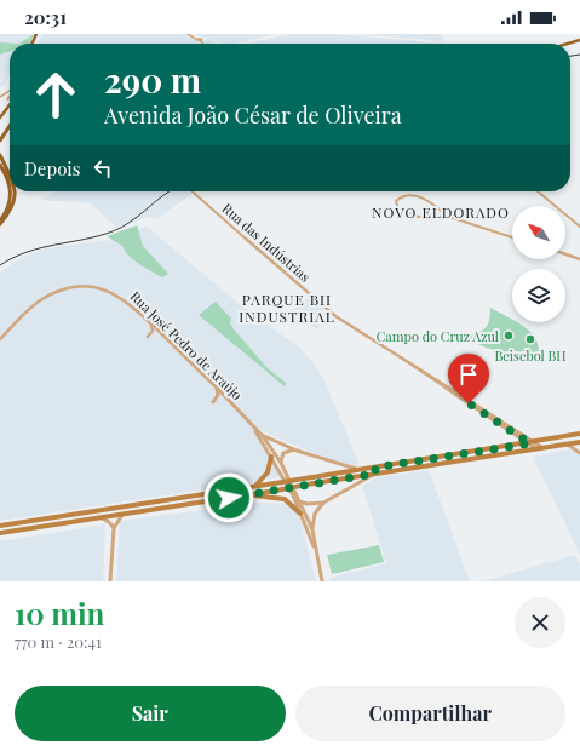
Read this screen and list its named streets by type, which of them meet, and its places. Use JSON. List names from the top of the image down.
{
  "streets": {
    "street": ["Rua das Indústrias", "Rua José Pedro de Araújo"]
  },
  "districts": ["NOVO ELDORADO", "PARQUE BH INDUSTRIAL"],
  "places": ["Campo do Cruz Azul", "Beisebol BH"],
  "north": "top left",
  "page": {
    "status": "20:31",
    "turn": ["290 m", "Avenida João César de Oliveira"],
    "then": "Depois",
    "heading": ["10 min", "770 m · 20:41"],
    "buttons": ["Sair", "Compartilhar"]
  }
}
